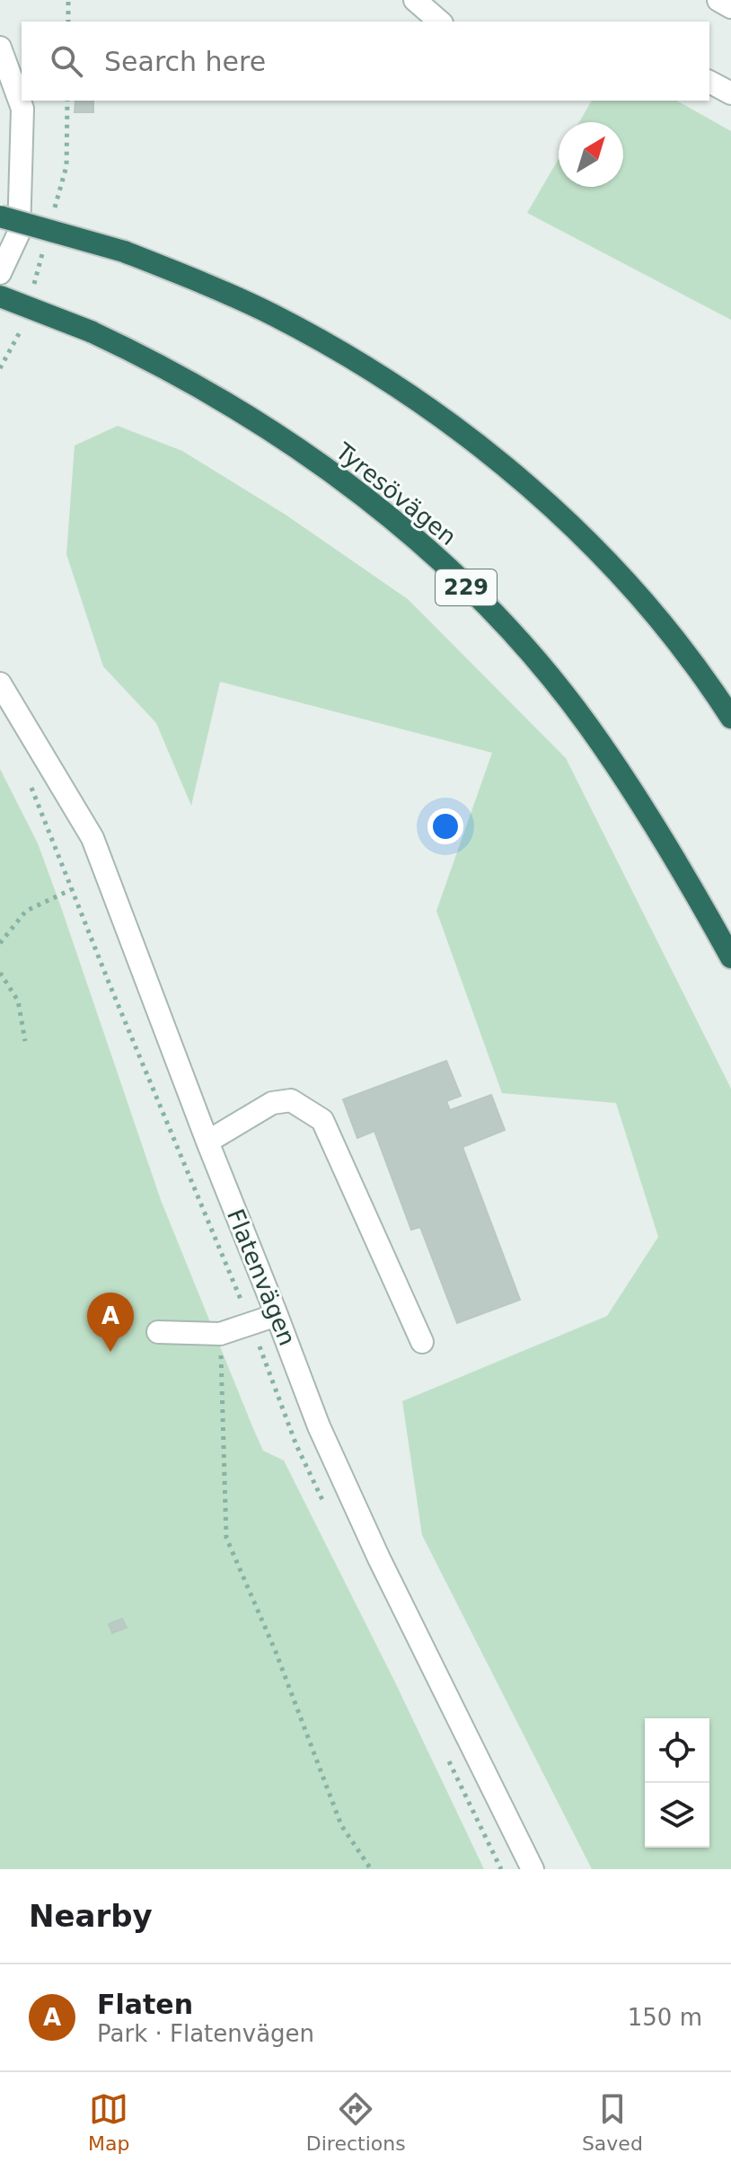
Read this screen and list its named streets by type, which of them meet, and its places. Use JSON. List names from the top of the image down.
{
  "streets": {
    "highway": ["Tyresövägen", "229"],
    "street": ["Flatenvägen"]
  },
  "north": "top right",
  "page": {
    "search": "Search here",
    "pins": "A",
    "heading": "Nearby",
    "list": [
      {
        "mark": "A",
        "name": "Flaten",
        "note": "Park · Flatenvägen",
        "value": "150 m"
      }
    ],
    "nav": ["Map", "Directions", "Saved"]
  }
}
